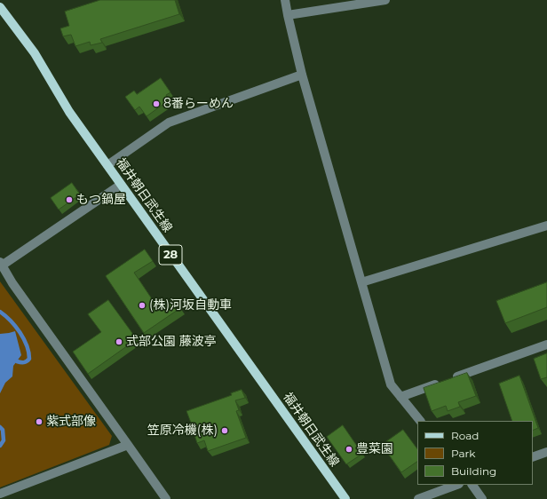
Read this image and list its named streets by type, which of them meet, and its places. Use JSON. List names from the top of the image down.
{
  "streets": {
    "main road": ["福井朝日武生線", "28"]
  },
  "places": [
    "8番らーめん",
    "もつ鍋屋",
    "(株)河坂自動車",
    "式部公園 藤波亭",
    "紫式部像",
    "笠原冷機(株)",
    "豊菜園"
  ],
  "legend": ["Road", "Park", "Building"]
}
